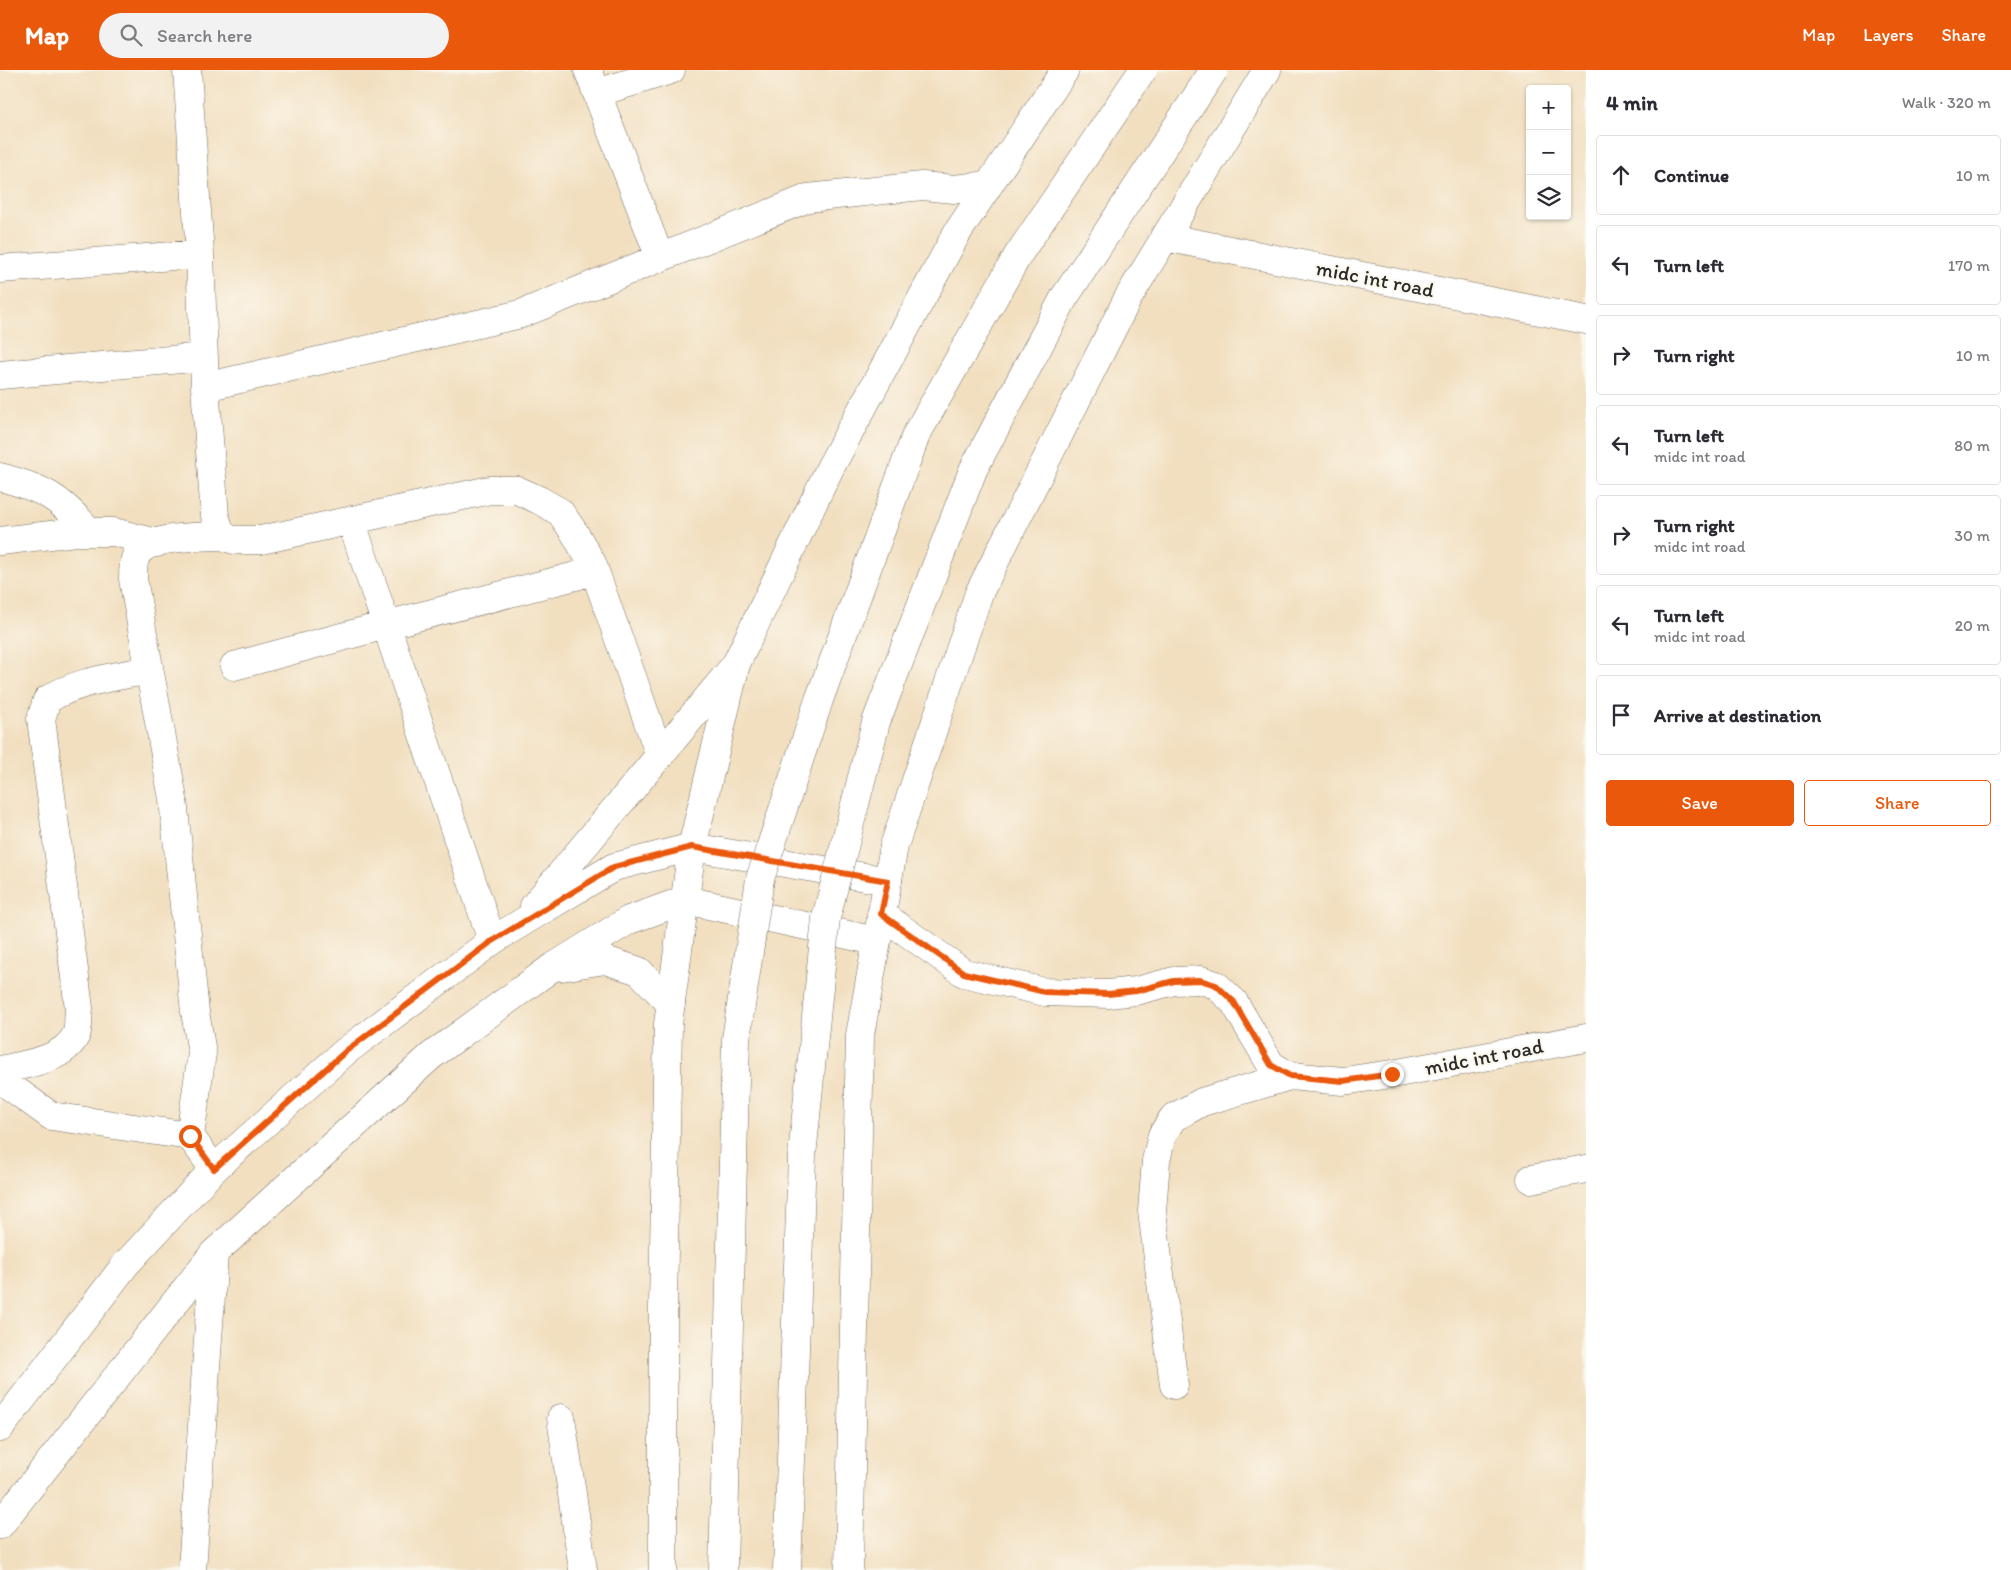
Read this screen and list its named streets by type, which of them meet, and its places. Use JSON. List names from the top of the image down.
{
  "streets": {
    "main road": ["midc int road"]
  },
  "page": {
    "header": "Map",
    "search": "Search here",
    "nav": ["Map", "Layers", "Share"],
    "heading": ["4 min", "Walk · 320 m"],
    "map_buttons": ["+", "−"],
    "list": [
      ["Continue", "10 m"],
      ["Turn left", "170 m"],
      ["Turn right", "10 m"],
      ["Turn left", "midc int road", "80 m"],
      ["Turn right", "midc int road", "30 m"],
      ["Turn left", "midc int road", "20 m"],
      "Arrive at destination"
    ],
    "buttons": ["Save", "Share"]
  }
}
